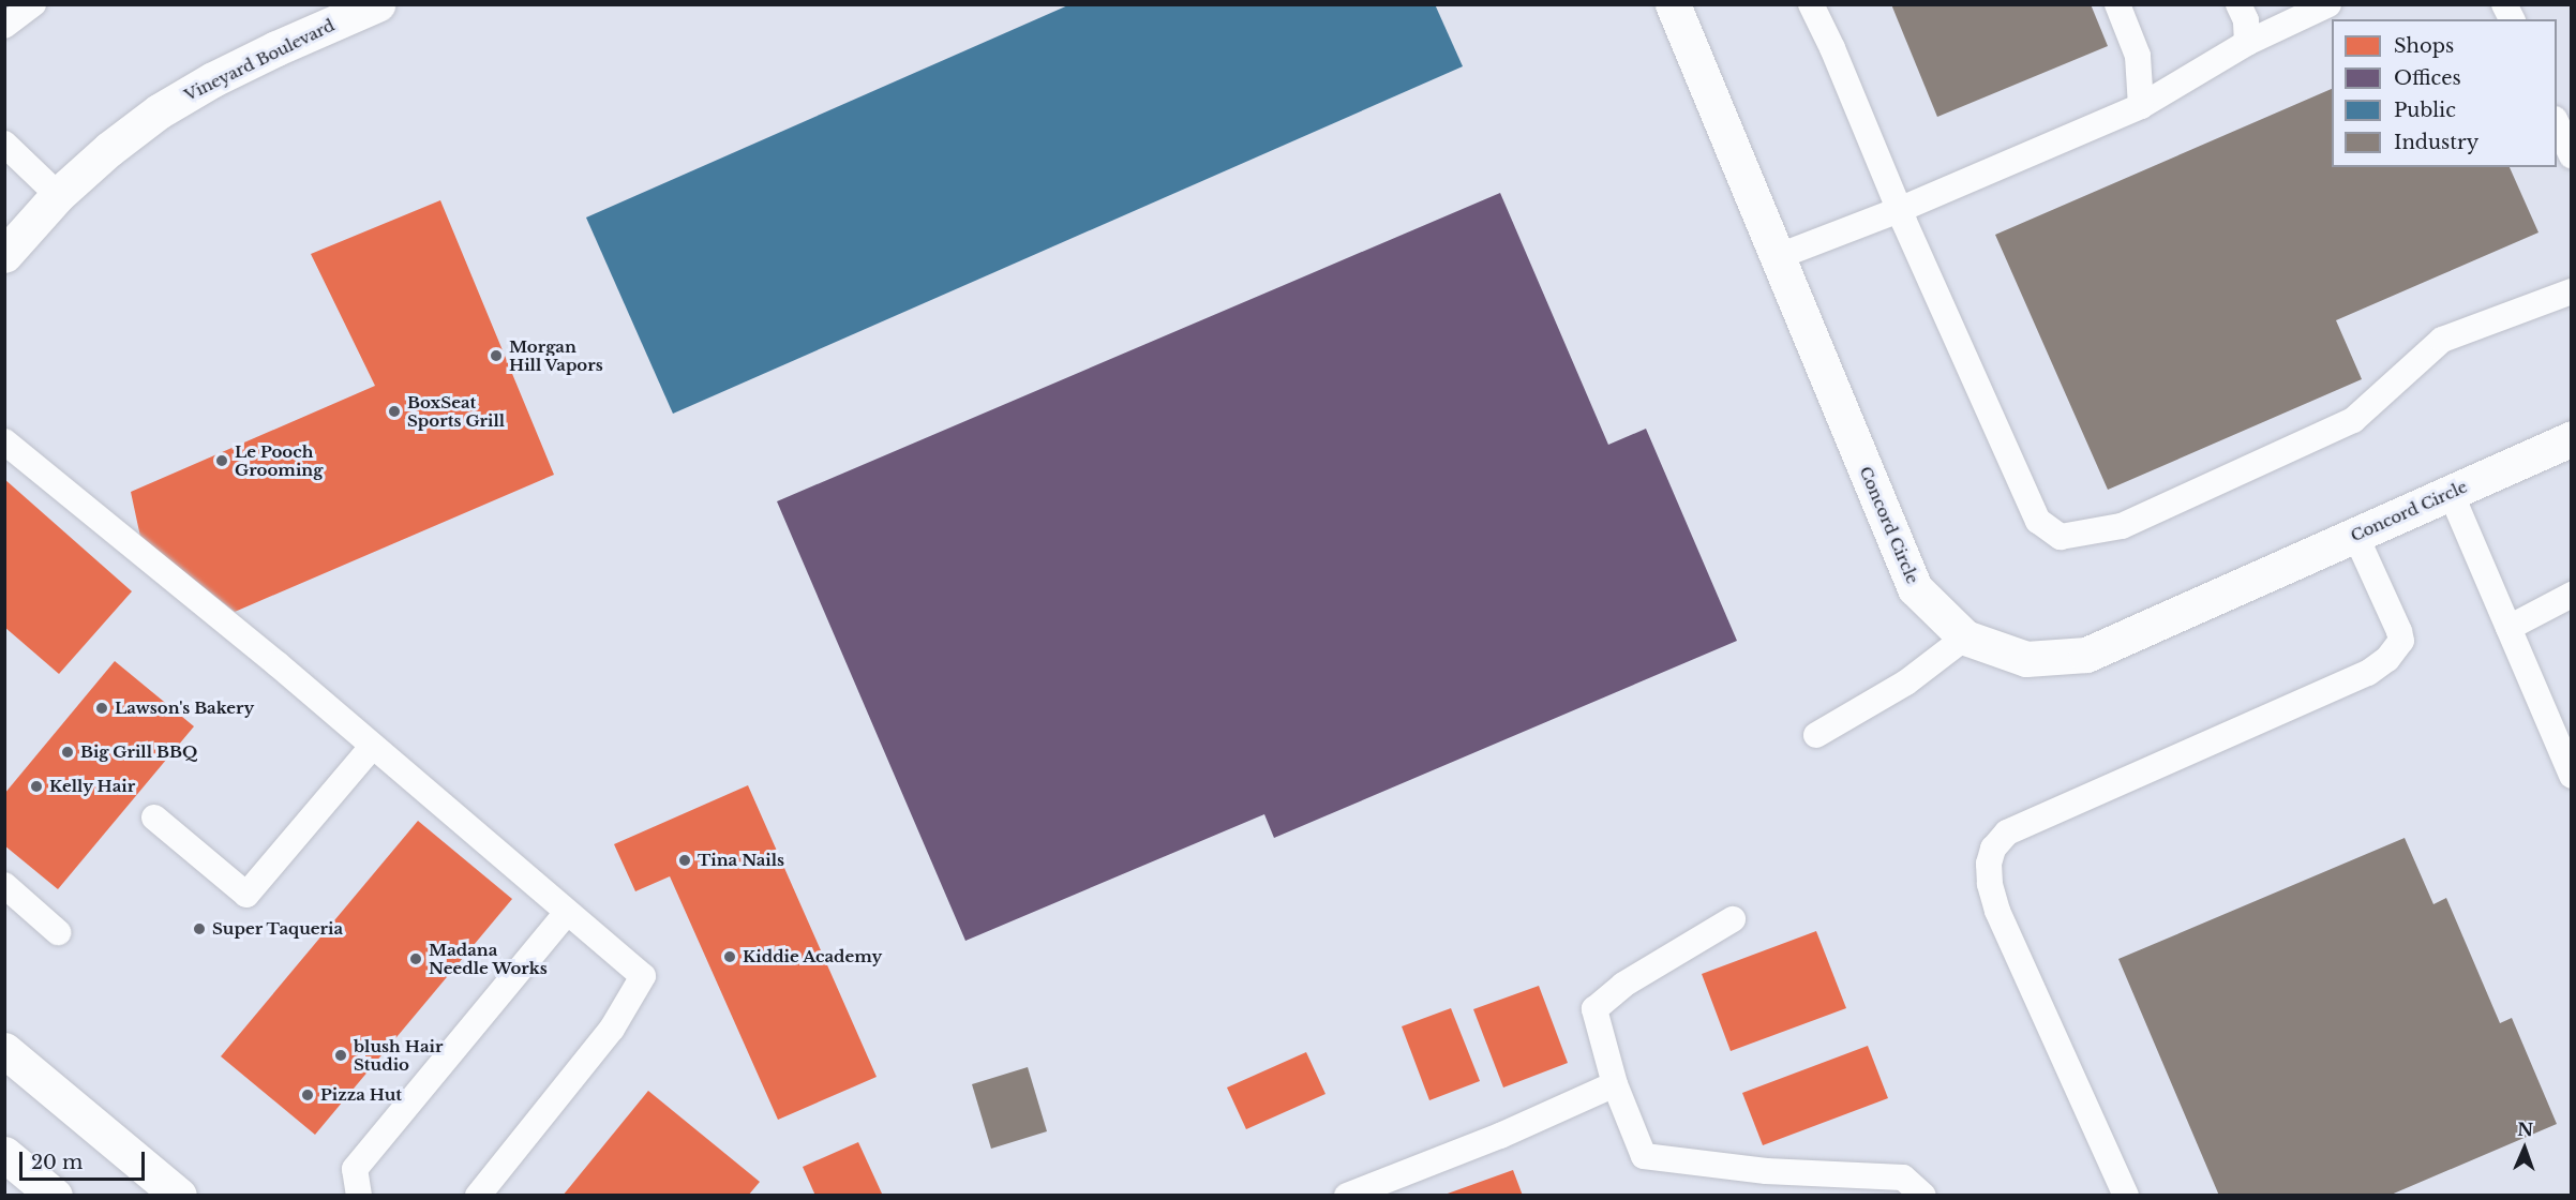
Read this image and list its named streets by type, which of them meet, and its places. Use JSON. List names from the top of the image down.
{
  "streets": {
    "street": ["Vineyard Boulevard", "Concord Circle"]
  },
  "places": [
    "Morgan Hill Vapors",
    "BoxSeat Sports Grill",
    "Le Pooch Grooming",
    "Lawson's Bakery",
    "Big Grill BBQ",
    "Kelly Hair",
    "Tina Nails",
    "Super Taqueria",
    "Kiddie Academy",
    "Madana Needle Works",
    "blush Hair Studio",
    "Pizza Hut"
  ],
  "legend": [
    "Shops",
    "Offices",
    "Public",
    "Industry"
  ],
  "scale_bar": "20 m",
  "north": "top"
}
